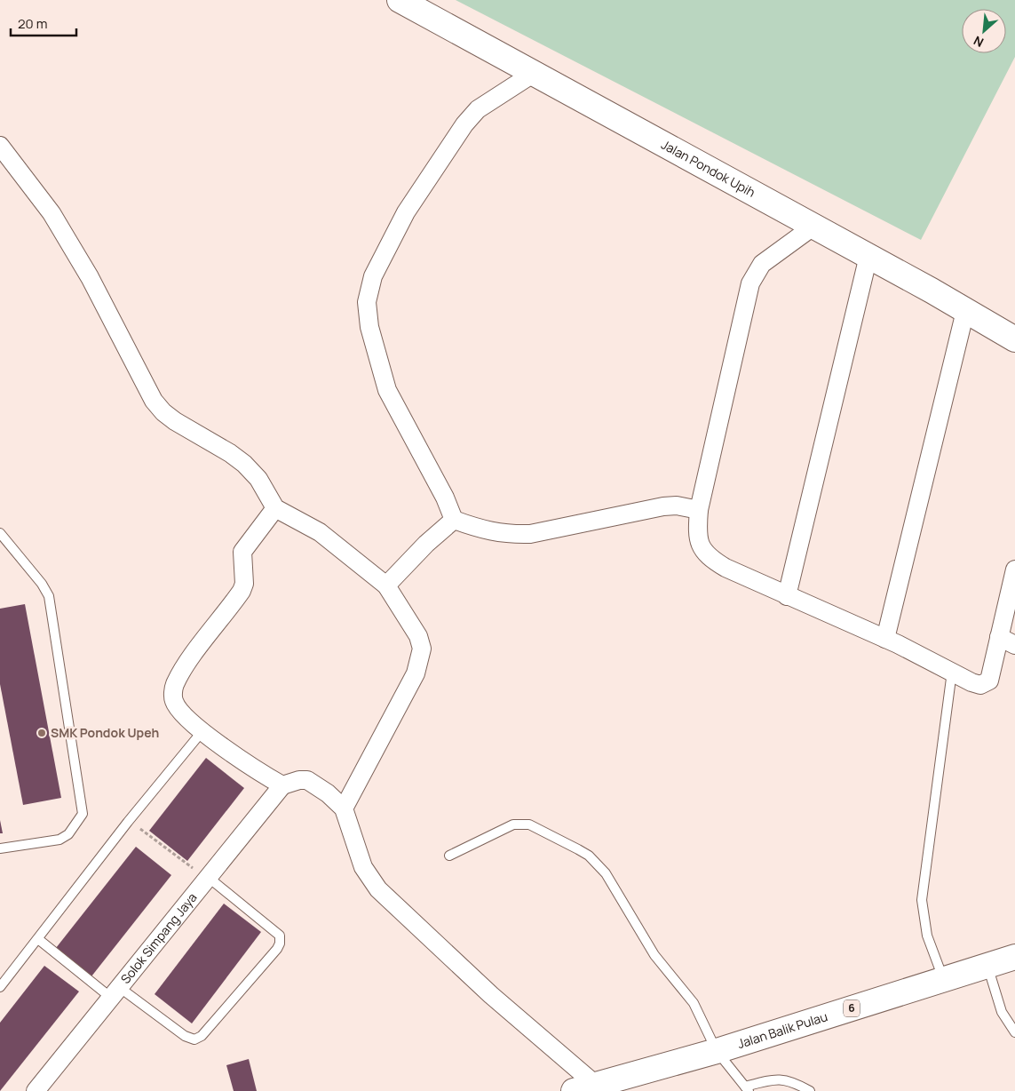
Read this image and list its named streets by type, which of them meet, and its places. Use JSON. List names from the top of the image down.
{
  "streets": {
    "main road": ["Jalan Pondok Upih", "6", "Jalan Balik Pulau"],
    "street": ["Solok Simpang Jaya"]
  },
  "places": ["SMK Pondok Upeh"],
  "scale_bar": "20 m",
  "north": "bottom left"
}
